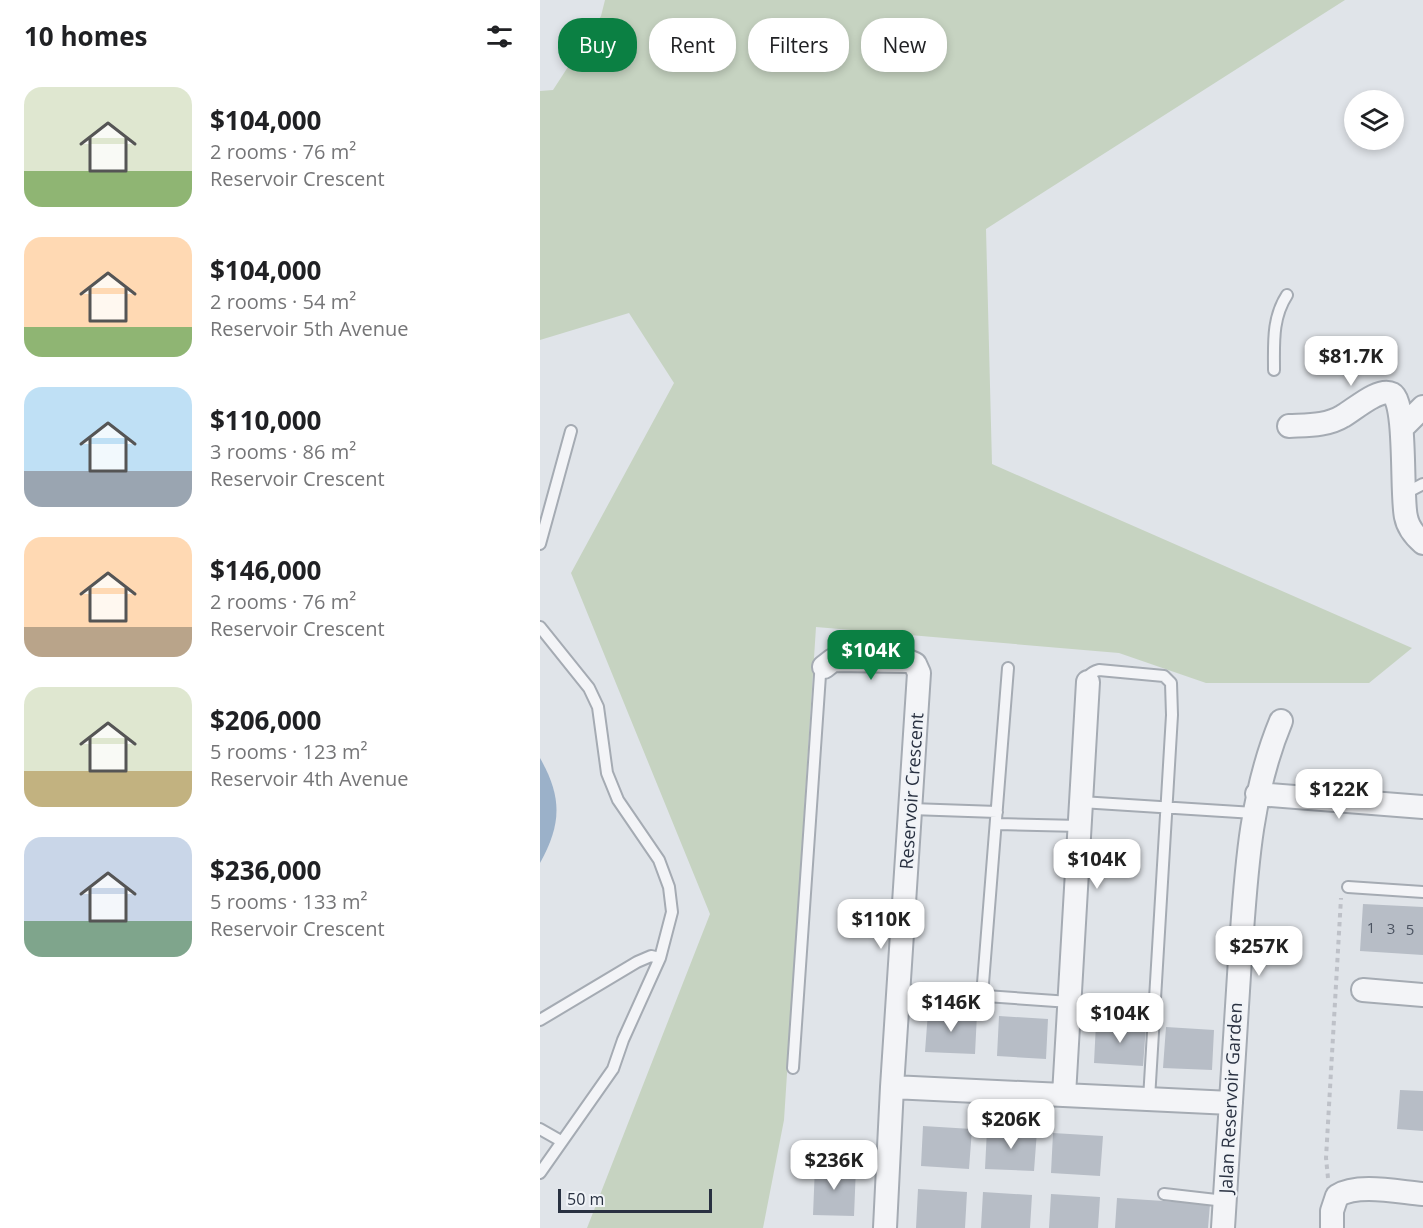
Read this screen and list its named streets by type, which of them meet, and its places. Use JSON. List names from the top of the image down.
{
  "streets": {
    "street": ["Reservoir Crescent", "Jalan Reservoir Garden"]
  },
  "house_numbers": ["1", "3", "5"],
  "scale_bar": "50 m",
  "page": {
    "heading": "10 homes",
    "chip": [
      "Buy",
      "Rent",
      "Filters",
      "New"
    ],
    "list": [
      {
        "name": "$104,000",
        "note": "2 rooms · 76 m² · Reservoir Crescent"
      },
      {
        "name": "$104,000",
        "note": "2 rooms · 54 m² · Reservoir 5th Avenue"
      },
      {
        "name": "$110,000",
        "note": "3 rooms · 86 m² · Reservoir Crescent"
      },
      {
        "name": "$146,000",
        "note": "2 rooms · 76 m² · Reservoir Crescent"
      },
      {
        "name": "$206,000",
        "note": "5 rooms · 123 m² · Reservoir 4th Avenue"
      },
      {
        "name": "$236,000",
        "note": "5 rooms · 133 m² · Reservoir Crescent"
      }
    ],
    "price": [
      "$81.7K",
      "$104K",
      "$122K",
      "$104K",
      "$110K",
      "$257K",
      "$146K",
      "$104K",
      "$206K",
      "$236K"
    ],
    "scale": "50 m"
  }
}
